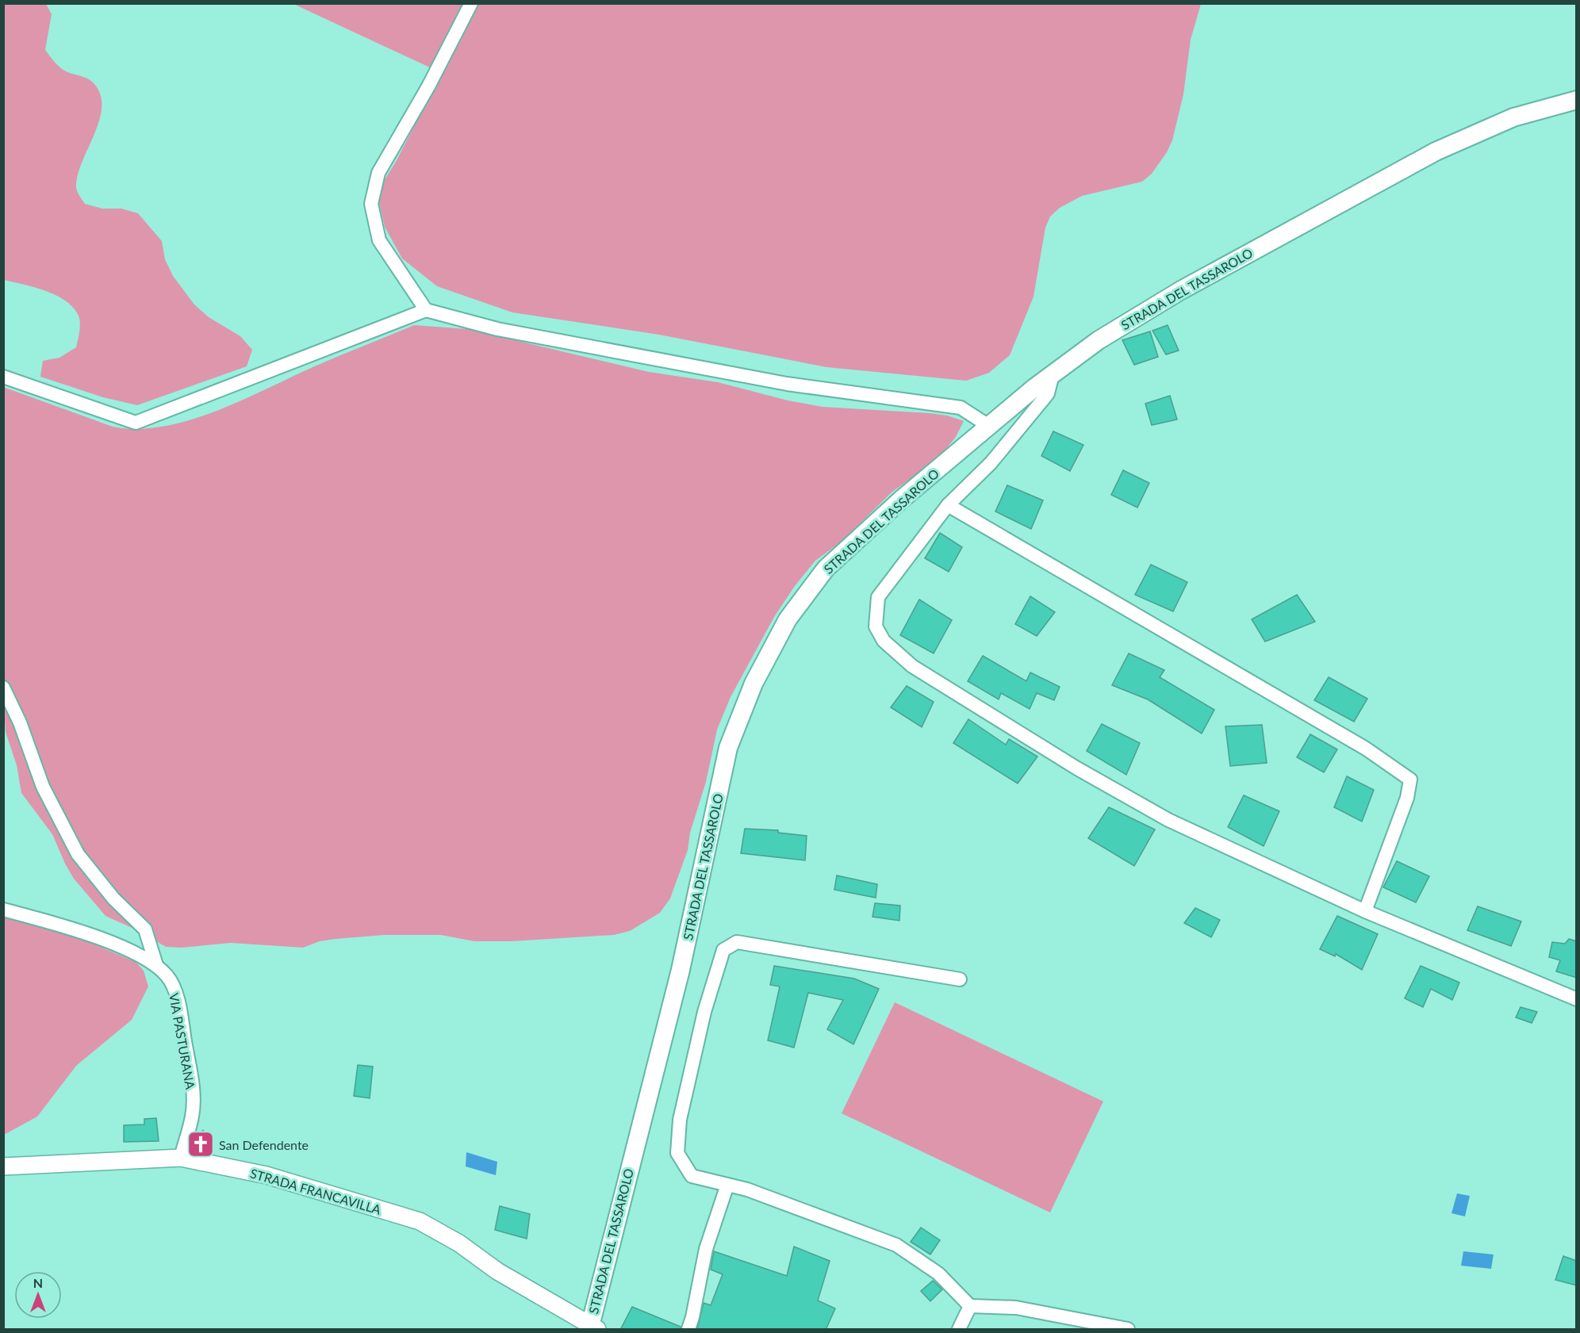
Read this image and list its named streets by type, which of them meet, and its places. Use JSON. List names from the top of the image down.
{
  "streets": {
    "main road": ["STRADA DEL TASSAROLO"],
    "street": ["VIA PASTURANA", "STRADA FRANCAVILLA"]
  },
  "crossings": [
    ["STRADA DEL TASSAROLO", "STRADA FRANCAVILLA"],
    ["VIA PASTURANA", "STRADA FRANCAVILLA"]
  ],
  "places": {
    "church": ["San Defendente"]
  },
  "north": "top"
}
